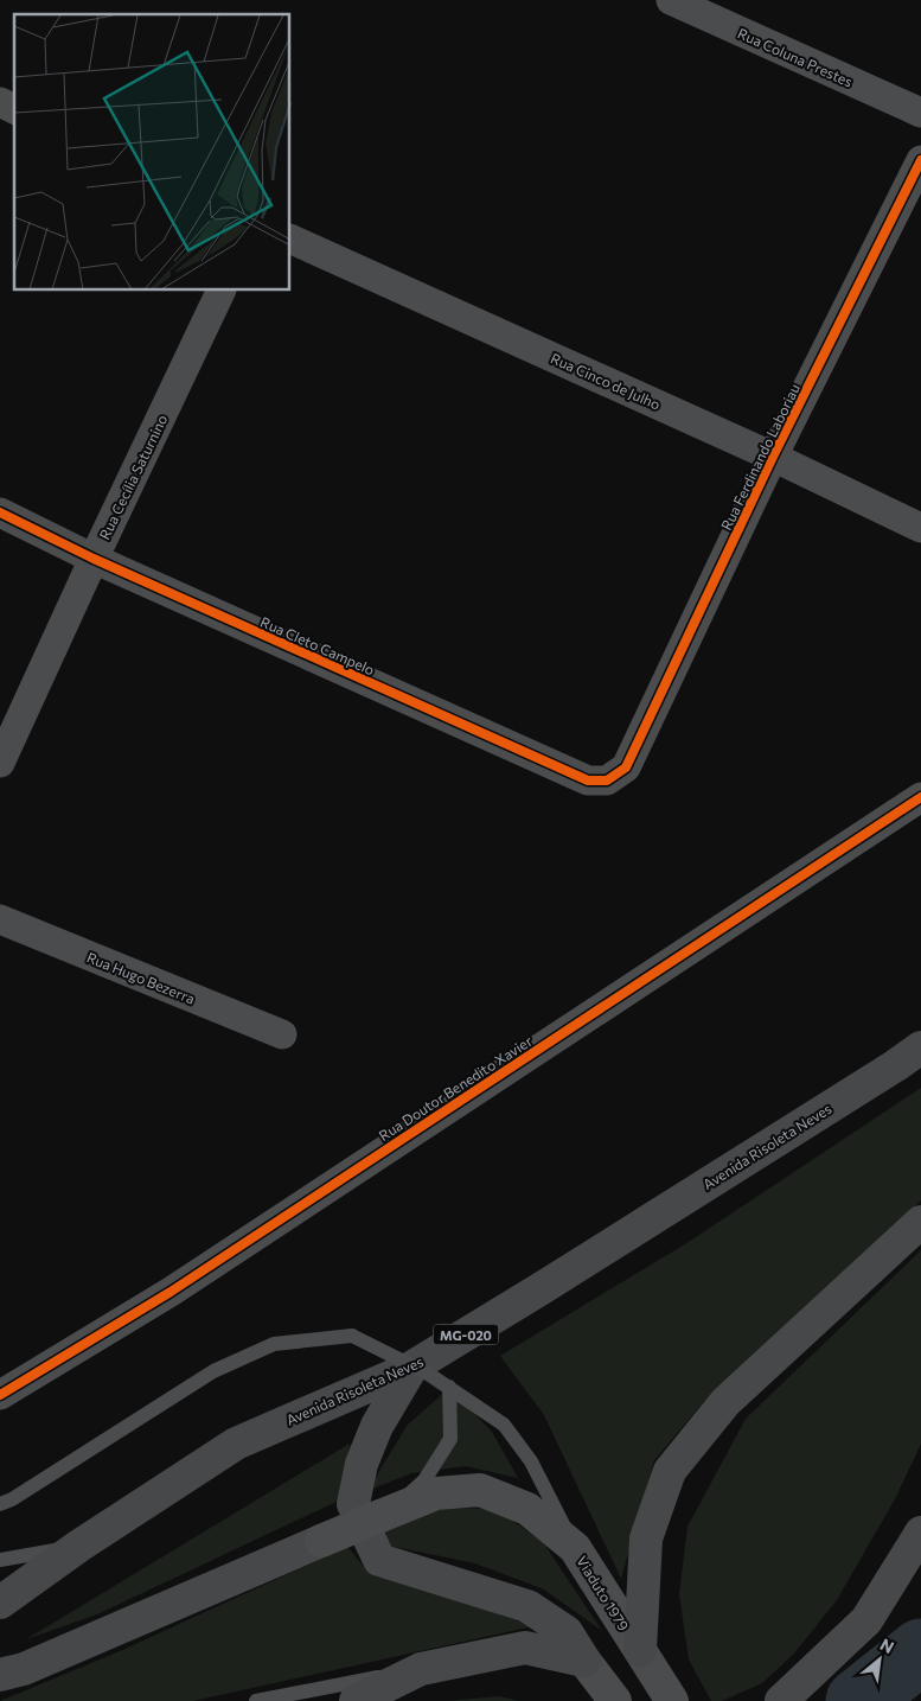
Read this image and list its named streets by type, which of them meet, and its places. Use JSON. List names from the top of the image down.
{
  "streets": {
    "highway": ["Avenida Risoleta Neves", "MG-020"],
    "street": [
      "Rua Coluna Prestes",
      "Rua Cinco de Julho",
      "Rua Ferdinando Laboriau",
      "Rua Cecília Saturnino",
      "Rua Cleto Campelo",
      "Rua Hugo Bezerra",
      "Rua Doutor Benedito Xavier",
      "Viaduto 1979"
    ]
  },
  "crossings": [
    ["Rua Cinco de Julho", "Rua Ferdinando Laboriau"],
    ["Rua Ferdinando Laboriau", "Rua Cleto Campelo"],
    ["Rua Cecília Saturnino", "Rua Cleto Campelo"]
  ],
  "north": "top right"
}
